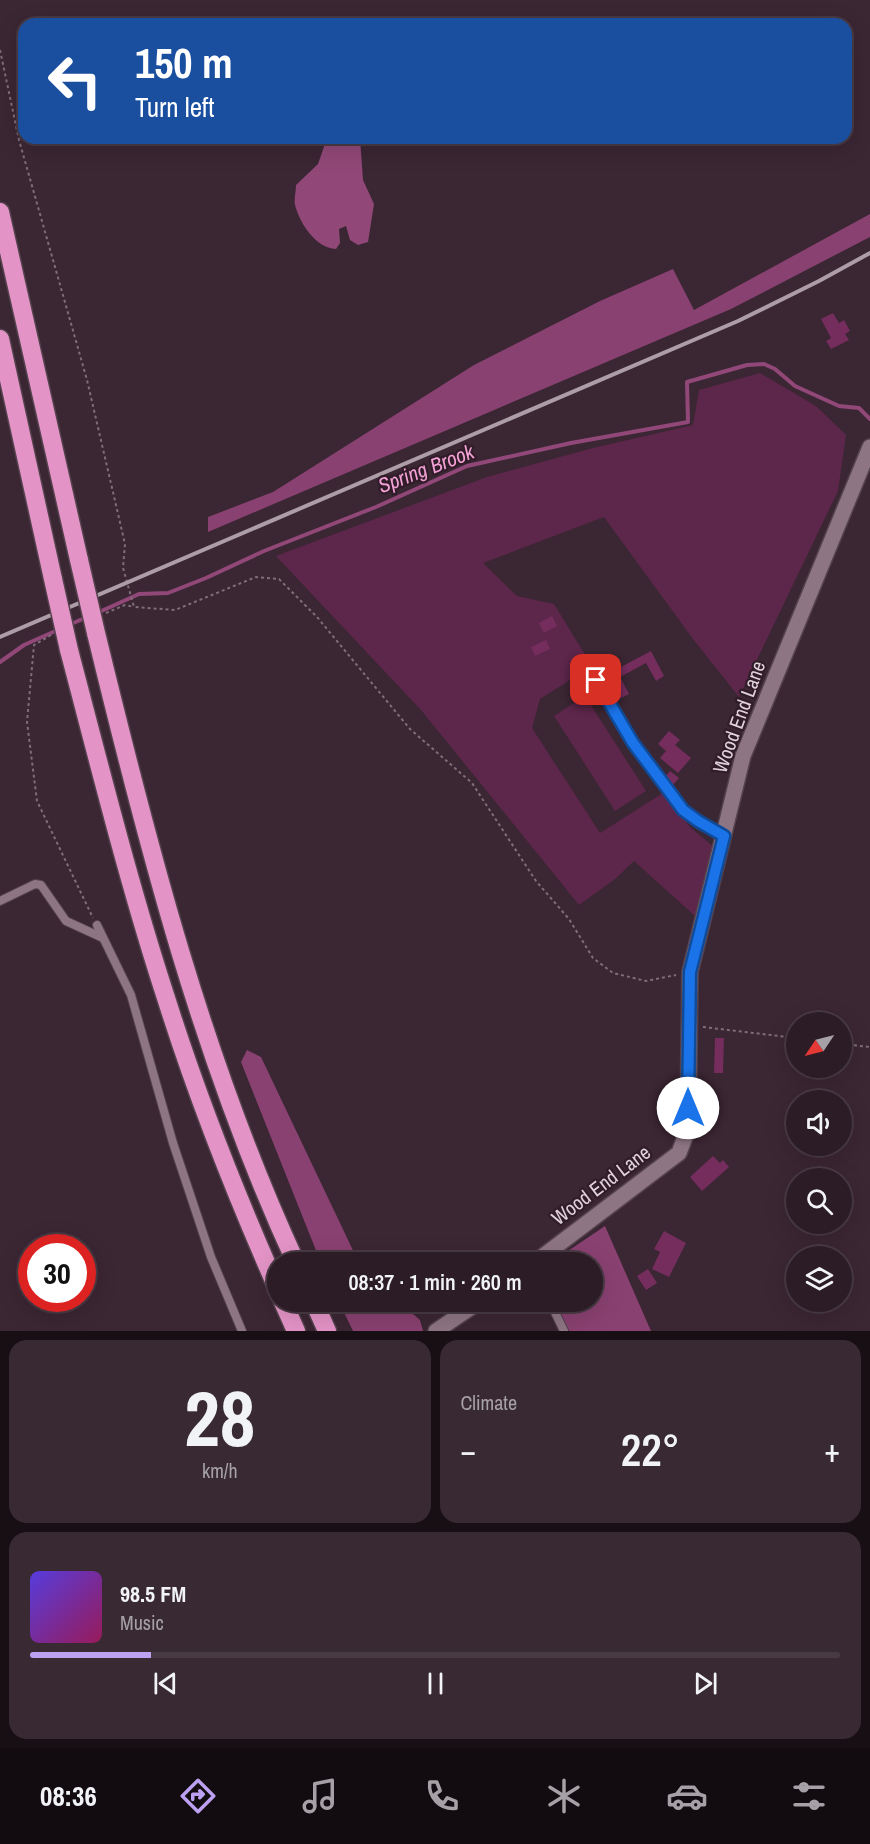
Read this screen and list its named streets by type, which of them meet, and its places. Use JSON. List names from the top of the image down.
{
  "streets": {
    "street": ["Wood End Lane"]
  },
  "water": ["Spring Brook"],
  "north": "bottom left",
  "page": {
    "turn": ["150 m", "Turn left"],
    "limit": "30",
    "trip": "08:37 · 1 min · 260 m",
    "tile": [
      ["28", "km/h"],
      "Climate"
    ],
    "heat": ["−", "22°", "+"],
    "song": ["98.5 FM", "Music"],
    "tabs": "08:36"
  }
}
